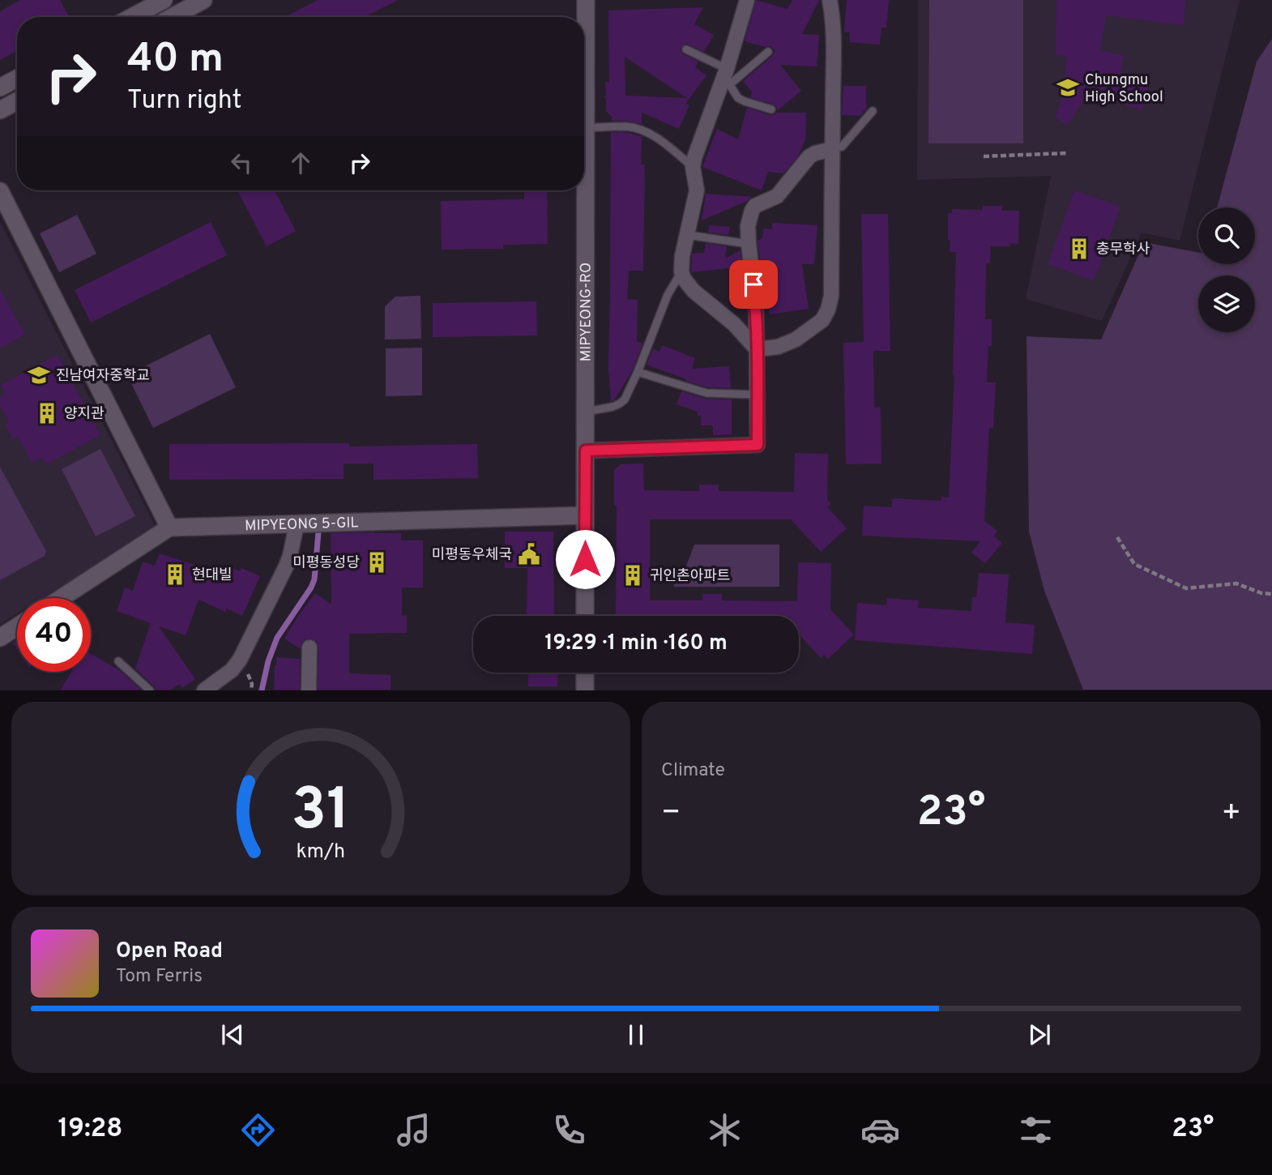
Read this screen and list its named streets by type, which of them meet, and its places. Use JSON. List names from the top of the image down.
{
  "streets": {
    "street": ["MIPYEONG-RO", "MIPYEONG 5-GIL"]
  },
  "crossings": [
    ["MIPYEONG-RO", "MIPYEONG 5-GIL"]
  ],
  "places": {
    "school or university": ["Chungmu High School", "진남여자중학교"],
    "building": [
      "충무학사",
      "양지관",
      "미평동성당",
      "현대빌",
      "귀인촌아파트"
    ],
    "public building": ["미평동우체국"]
  },
  "page": {
    "turn": ["40 m", "Turn right"],
    "limit": "40",
    "trip": "19:29 · 1 min · 160 m",
    "tile": "Climate",
    "heat": ["−", "23°", "+"],
    "song": ["Open Road", "Tom Ferris"],
    "tabs": ["19:28", "23°"],
    "gauge": ["31", "km/h"]
  }
}
